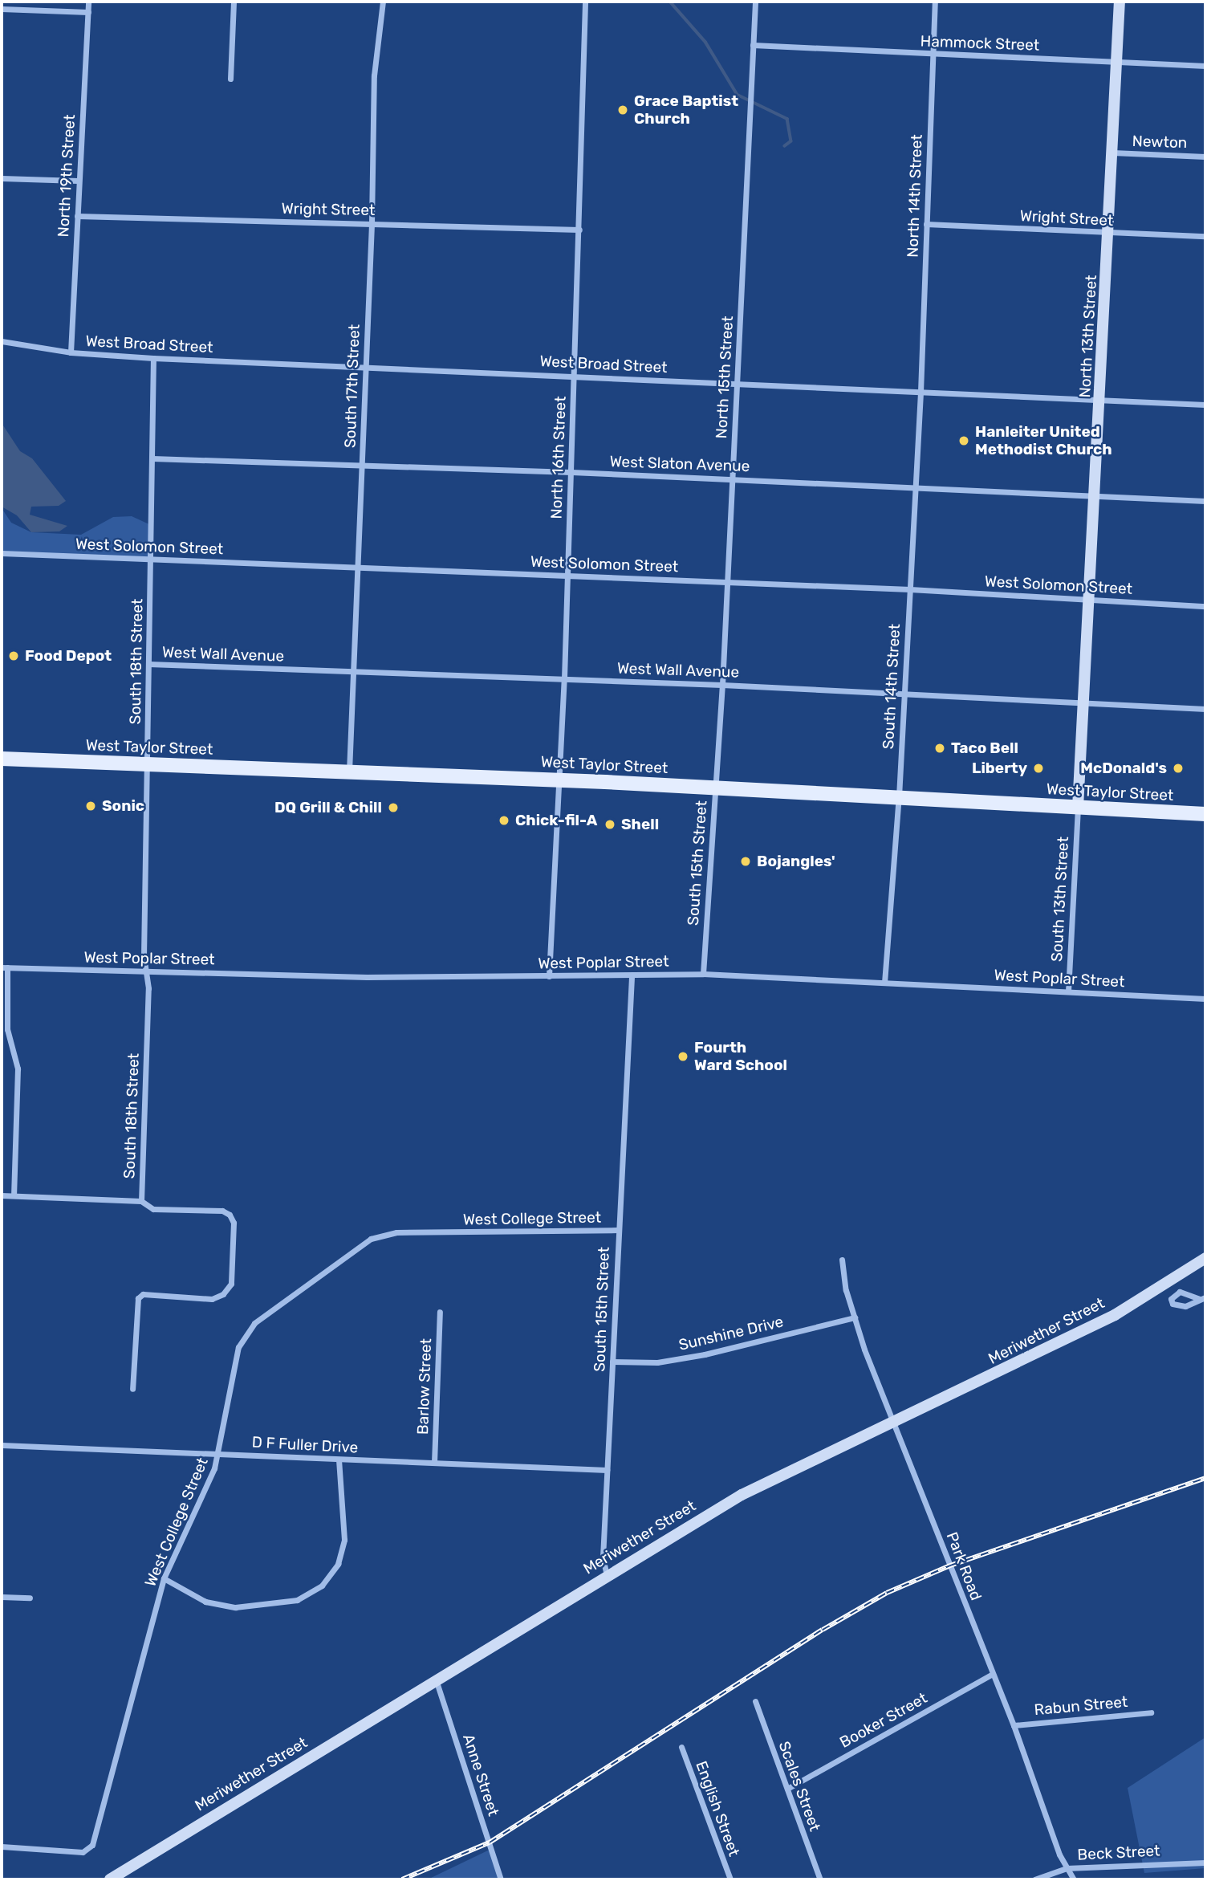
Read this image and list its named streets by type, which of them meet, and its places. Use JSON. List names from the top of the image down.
{
  "streets": {
    "main road": ["West Taylor Street"],
    "street": [
      "Hammock Street",
      "Newton",
      "North 19th Street",
      "North 14th Street",
      "Wright Street",
      "North 13th Street",
      "West Broad Street",
      "North 15th Street",
      "South 17th Street",
      "North 16th Street",
      "West Slaton Avenue",
      "West Solomon Street",
      "West Wall Avenue",
      "South 18th Street",
      "South 14th Street",
      "South 15th Street",
      "South 13th Street",
      "West Poplar Street",
      "West College Street",
      "Meriwether Street",
      "Sunshine Drive",
      "Barlow Street",
      "D F Fuller Drive",
      "Park Road",
      "Rabun Street",
      "Booker Street",
      "Anne Street",
      "Scales Street",
      "English Street",
      "Beck Street"
    ]
  },
  "crossings": [
    ["Hammock Street", "North 14th Street"],
    ["Hammock Street", "North 13th Street"],
    ["Hammock Street", "North 15th Street"],
    ["Newton", "North 13th Street"],
    ["North 19th Street", "Wright Street"],
    ["North 19th Street", "West Broad Street"],
    ["North 14th Street", "Wright Street"],
    ["North 14th Street", "West Broad Street"],
    ["North 14th Street", "South 14th Street"],
    ["Wright Street", "North 13th Street"],
    ["Wright Street", "South 17th Street"],
    ["Wright Street", "North 16th Street"],
    ["North 13th Street", "West Broad Street"],
    ["North 13th Street", "West Slaton Avenue"],
    ["North 13th Street", "West Solomon Street"],
    ["North 13th Street", "West Wall Avenue"],
    ["North 13th Street", "West Taylor Street"],
    ["North 13th Street", "South 13th Street"],
    ["West Broad Street", "North 15th Street"],
    ["West Broad Street", "South 17th Street"],
    ["West Broad Street", "North 16th Street"],
    ["West Broad Street", "South 18th Street"],
    ["West Broad Street", "South 14th Street"],
    ["North 15th Street", "West Slaton Avenue"],
    ["North 15th Street", "West Solomon Street"],
    ["North 15th Street", "West Wall Avenue"],
    ["North 15th Street", "West Taylor Street"],
    ["North 15th Street", "South 15th Street"],
    ["South 17th Street", "West Slaton Avenue"],
    ["South 17th Street", "West Solomon Street"],
    ["South 17th Street", "West Wall Avenue"],
    ["South 17th Street", "West Taylor Street"],
    ["North 16th Street", "West Slaton Avenue"],
    ["North 16th Street", "West Solomon Street"],
    ["North 16th Street", "West Wall Avenue"],
    ["North 16th Street", "West Taylor Street"],
    ["North 16th Street", "West Poplar Street"],
    ["West Slaton Avenue", "South 18th Street"],
    ["West Slaton Avenue", "South 14th Street"],
    ["West Solomon Street", "South 18th Street"],
    ["West Solomon Street", "South 14th Street"],
    ["West Wall Avenue", "South 18th Street"],
    ["West Wall Avenue", "South 14th Street"],
    ["South 18th Street", "West Taylor Street"],
    ["South 18th Street", "West Poplar Street"],
    ["South 14th Street", "West Taylor Street"],
    ["South 14th Street", "West Poplar Street"],
    ["West Taylor Street", "South 15th Street"],
    ["West Taylor Street", "South 13th Street"],
    ["South 15th Street", "West Poplar Street"],
    ["South 15th Street", "West College Street"],
    ["South 15th Street", "Meriwether Street"],
    ["South 15th Street", "Sunshine Drive"],
    ["South 15th Street", "D F Fuller Drive"],
    ["South 13th Street", "West Poplar Street"],
    ["West College Street", "D F Fuller Drive"],
    ["Meriwether Street", "Park Road"],
    ["Meriwether Street", "Anne Street"],
    ["Sunshine Drive", "Park Road"],
    ["Barlow Street", "D F Fuller Drive"],
    ["Park Road", "Rabun Street"],
    ["Park Road", "Booker Street"],
    ["Park Road", "Beck Street"],
    ["Booker Street", "Scales Street"]
  ],
  "places": [
    "Grace Baptist Church",
    "Hanleiter United Methodist Church",
    "Food Depot",
    "Taco Bell",
    "Liberty",
    "McDonald's",
    "Sonic",
    "DQ Grill & Chill",
    "Chick-fil-A",
    "Shell",
    "Bojangles'",
    "Fourth Ward School"
  ]
}
